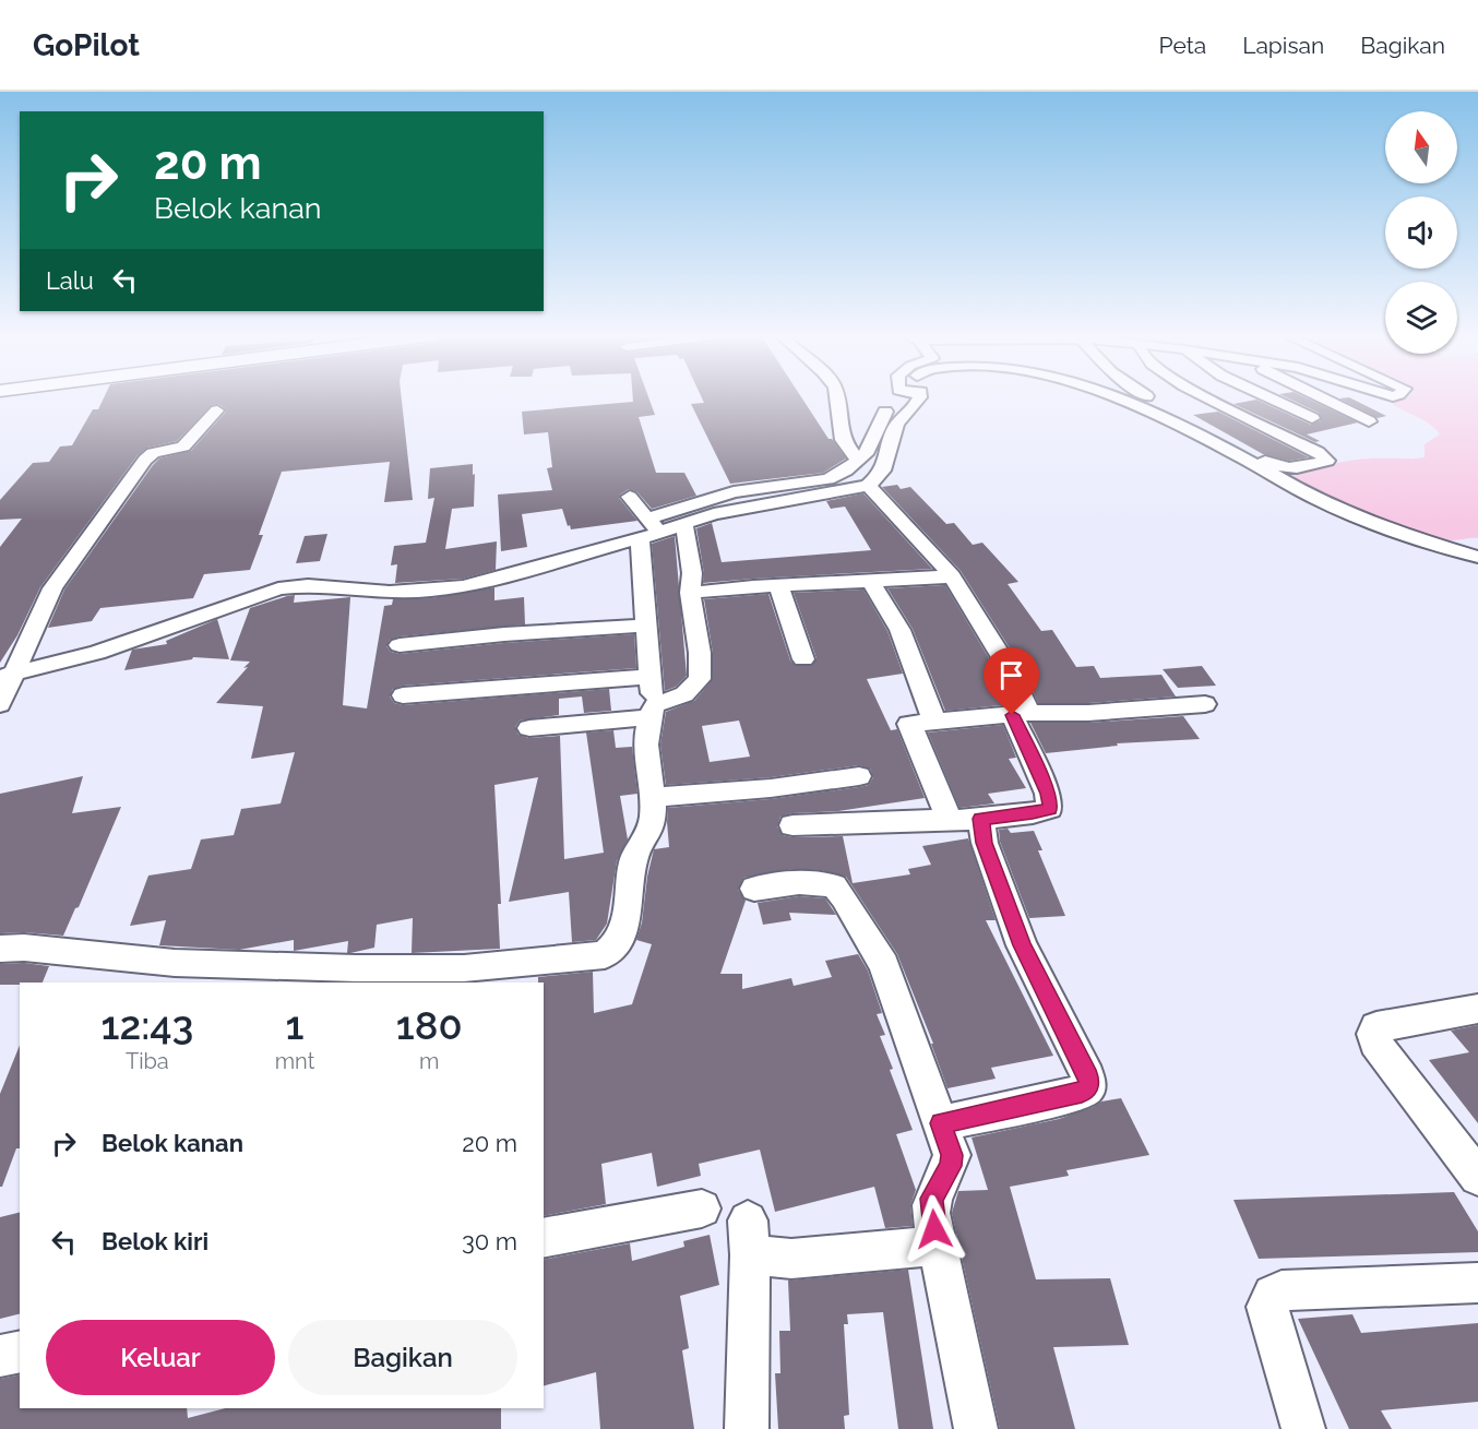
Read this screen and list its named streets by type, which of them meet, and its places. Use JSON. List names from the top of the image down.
{
  "north": "top",
  "page": {
    "header": "GoPilot",
    "nav": ["Peta", "Lapisan", "Bagikan"],
    "turn": ["20 m", "Belok kanan"],
    "then": "Lalu",
    "eta": [
      "12:43",
      "Tiba",
      "1",
      "mnt",
      "180",
      "m"
    ],
    "list": [
      {
        "name": "Belok kanan",
        "value": "20 m"
      },
      {
        "name": "Belok kiri",
        "value": "30 m"
      }
    ],
    "buttons": ["Keluar", "Bagikan"]
  }
}
